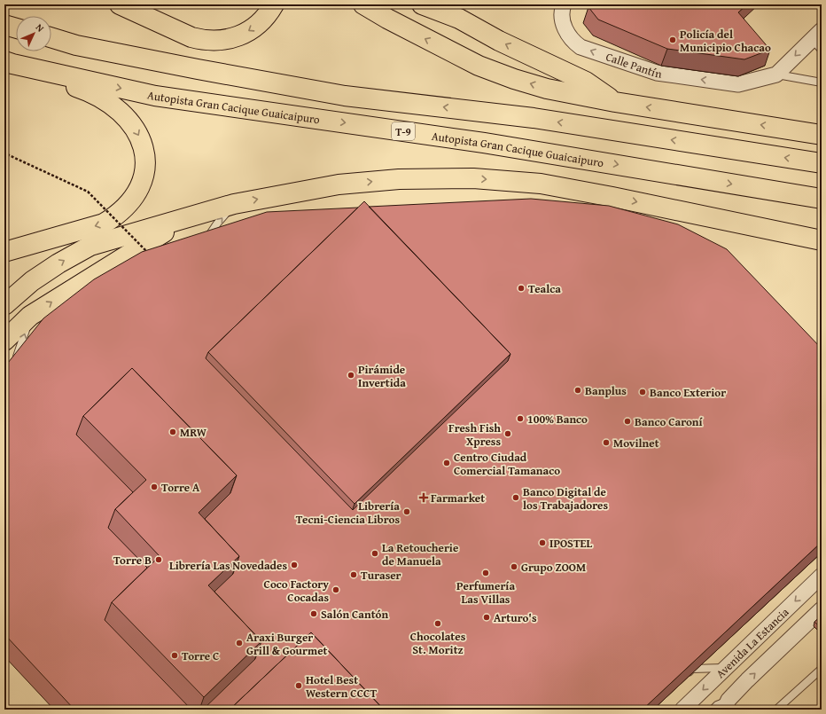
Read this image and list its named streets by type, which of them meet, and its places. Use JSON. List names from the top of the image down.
{
  "streets": {
    "highway": ["Autopista Gran Cacique Guaicaipuro", "T-9"],
    "street": ["Calle Pantín", "Avenida La Estancia"]
  },
  "one_way": ["Calle Pantín"],
  "places": {
    "other": [
      "Policía del Municipio Chacao",
      "Tealca",
      "Pirámide Invertida",
      "Banplus",
      "Banco Exterior",
      "100% Banco",
      "Banco Caroní",
      "MRW",
      "Fresh Fish Xpress",
      "Movilnet",
      "Centro Ciudad Comercial Tamanaco",
      "Torre A",
      "Banco Digital de los Trabajadores",
      "Librería Tecni-Ciencia Libros",
      "IPOSTEL",
      "La Retoucherie de Manuela",
      "Torre B",
      "Librería Las Novedades",
      "Grupo ZOOM",
      "Perfumería Las Villas",
      "Turaser",
      "Coco Factory Cocadas",
      "Salón Cantón",
      "Arturo's",
      "Chocolates St. Moritz",
      "Araxi Burger Grill & Gourmet",
      "Torre C",
      "Hotel Best Western CCCT"
    ],
    "health": ["Farmarket"]
  },
  "north": "top right"
}
